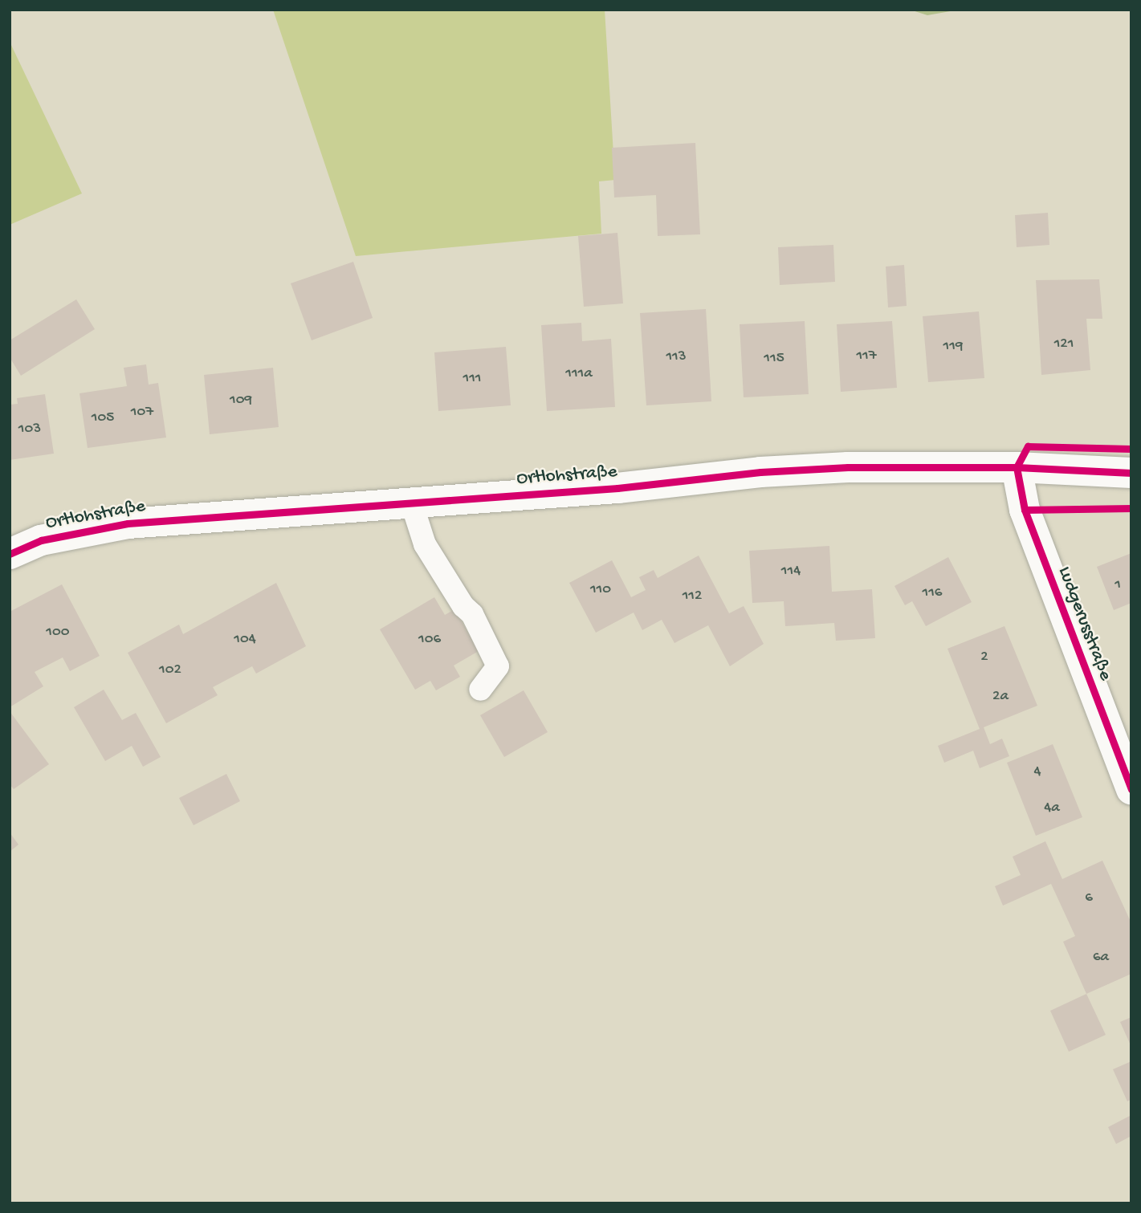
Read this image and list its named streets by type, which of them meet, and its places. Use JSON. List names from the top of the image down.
{
  "streets": {
    "street": ["Ortlohstraße", "Ludgerusstraße"]
  },
  "crossings": [
    ["Ortlohstraße", "Ludgerusstraße"]
  ],
  "house_numbers": [
    "121",
    "119",
    "117",
    "113",
    "115",
    "111a",
    "111",
    "109",
    "107",
    "105",
    "103",
    "114",
    "1",
    "110",
    "116",
    "112",
    "100",
    "104",
    "106",
    "2",
    "102",
    "2a",
    "4",
    "4a",
    "6",
    "6a"
  ]
}
